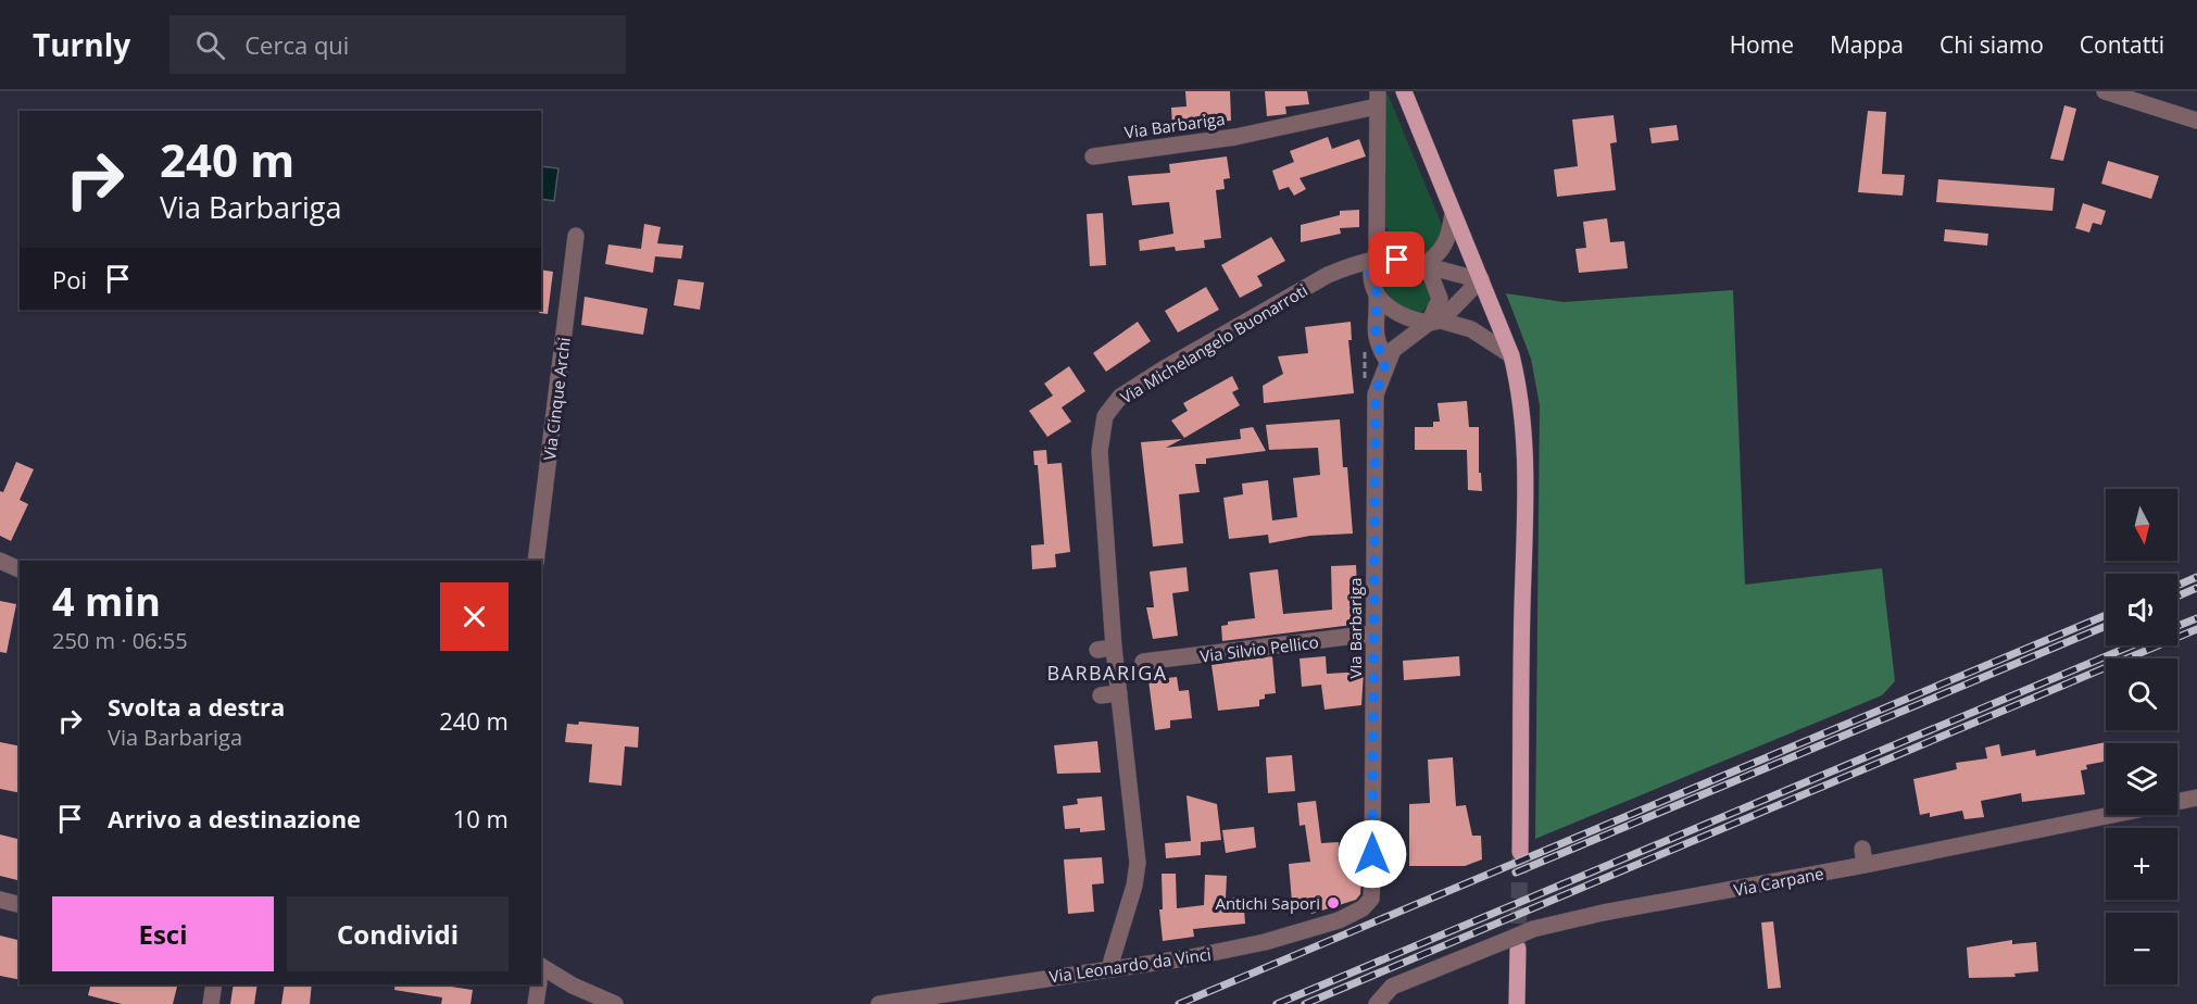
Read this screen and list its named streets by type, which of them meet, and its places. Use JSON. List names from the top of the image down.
{
  "streets": {
    "street": [
      "Via Barbariga",
      "Via Michelangelo Buonarroti",
      "Via Cinque Archi",
      "Via Silvio Pellico",
      "Via Carpane",
      "Via Leonardo da Vinci"
    ]
  },
  "crossings": [
    ["Via Barbariga", "Via Michelangelo Buonarroti"],
    ["Via Barbariga", "Via Silvio Pellico"],
    ["Via Barbariga", "Via Leonardo da Vinci"],
    ["Via Michelangelo Buonarroti", "Via Leonardo da Vinci"]
  ],
  "districts": ["BARBARIGA"],
  "places": ["Antichi Sapori"],
  "north": "bottom",
  "page": {
    "header": "Turnly",
    "search": "Cerca qui",
    "nav": [
      "Home",
      "Mappa",
      "Chi siamo",
      "Contatti"
    ],
    "turn": ["240 m", "Via Barbariga"],
    "then": "Poi",
    "map_buttons": ["+", "−"],
    "heading": ["4 min", "250 m · 06:55"],
    "list": [
      {
        "name": "Svolta a destra",
        "note": "Via Barbariga",
        "value": "240 m"
      },
      {
        "name": "Arrivo a destinazione",
        "value": "10 m"
      }
    ],
    "buttons": ["Esci", "Condividi"]
  }
}
